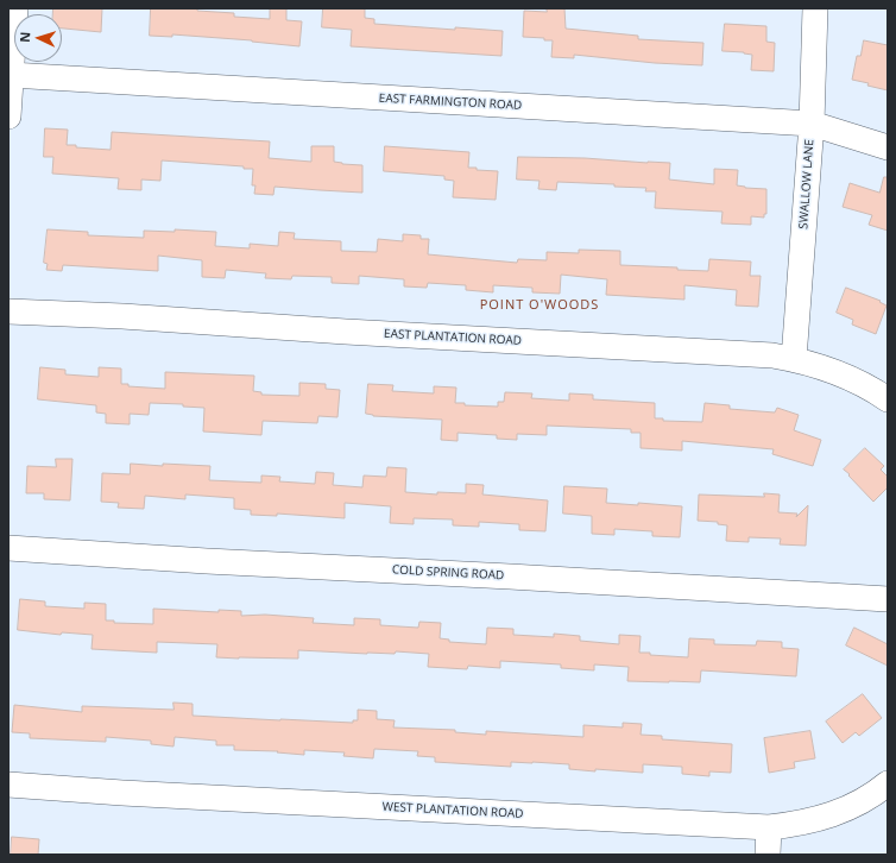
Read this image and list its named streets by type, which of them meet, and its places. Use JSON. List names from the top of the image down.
{
  "streets": {
    "street": [
      "EAST FARMINGTON ROAD",
      "SWALLOW LANE",
      "EAST PLANTATION ROAD",
      "COLD SPRING ROAD",
      "WEST PLANTATION ROAD"
    ]
  },
  "crossings": [
    ["EAST FARMINGTON ROAD", "SWALLOW LANE"],
    ["SWALLOW LANE", "EAST PLANTATION ROAD"]
  ],
  "districts": ["POINT O'WOODS"],
  "north": "left"
}
